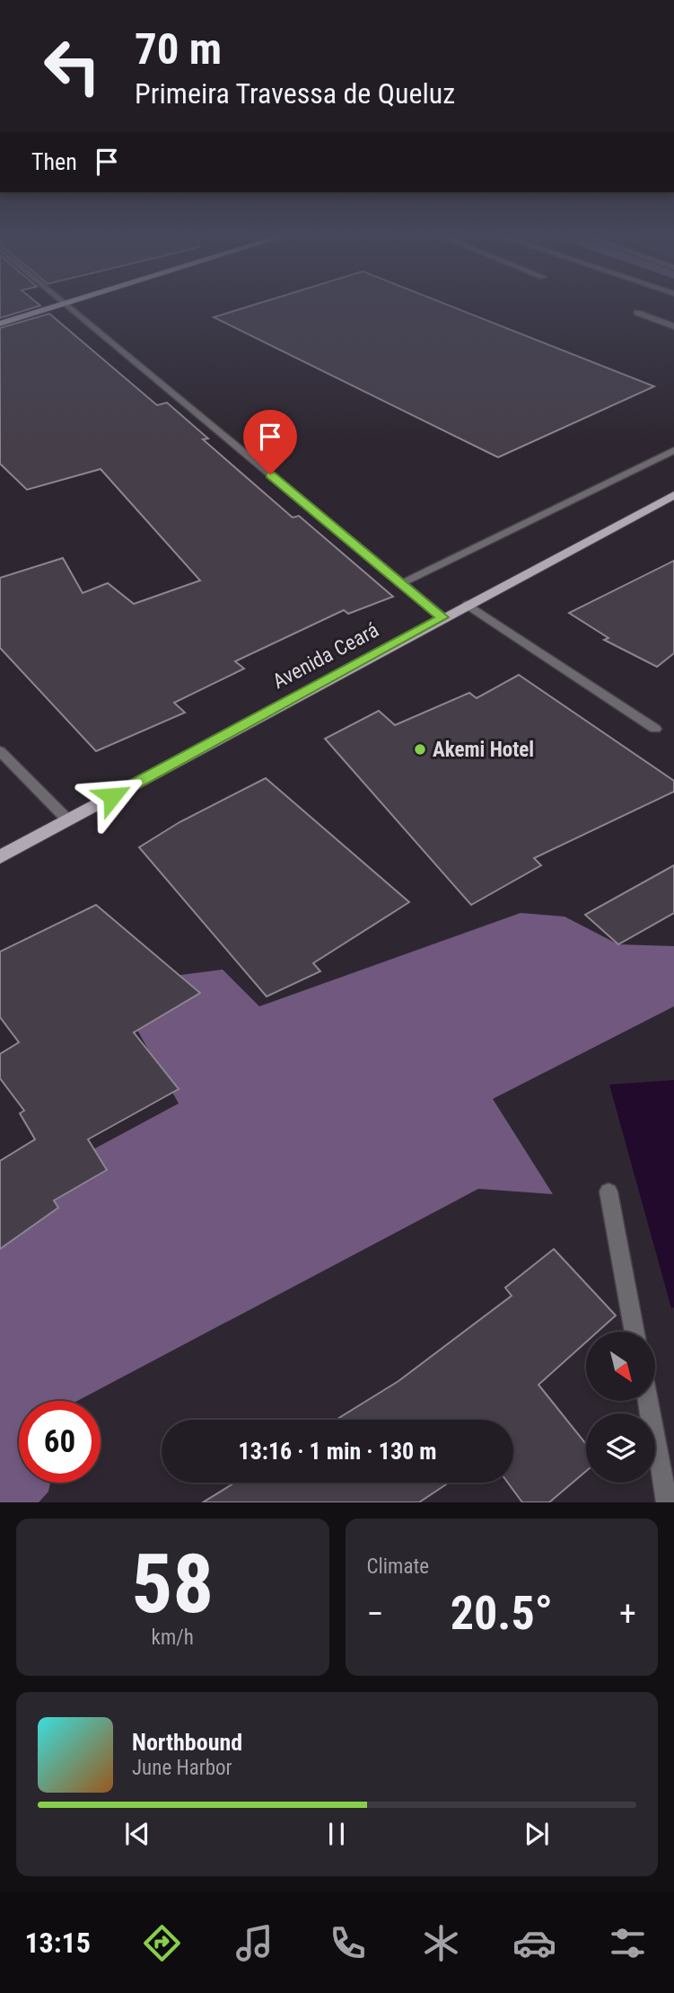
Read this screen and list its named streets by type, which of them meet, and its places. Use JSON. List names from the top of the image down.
{
  "streets": {
    "main road": ["Avenida Ceará"]
  },
  "places": ["Akemi Hotel"],
  "north": "bottom right",
  "page": {
    "turn": ["70 m", "Primeira Travessa de Queluz"],
    "then": "Then",
    "limit": "60",
    "trip": "13:16 · 1 min · 130 m",
    "tile": [
      ["58", "km/h"],
      "Climate"
    ],
    "heat": ["−", "20.5°", "+"],
    "song": ["Northbound", "June Harbor"],
    "tabs": "13:15"
  }
}
